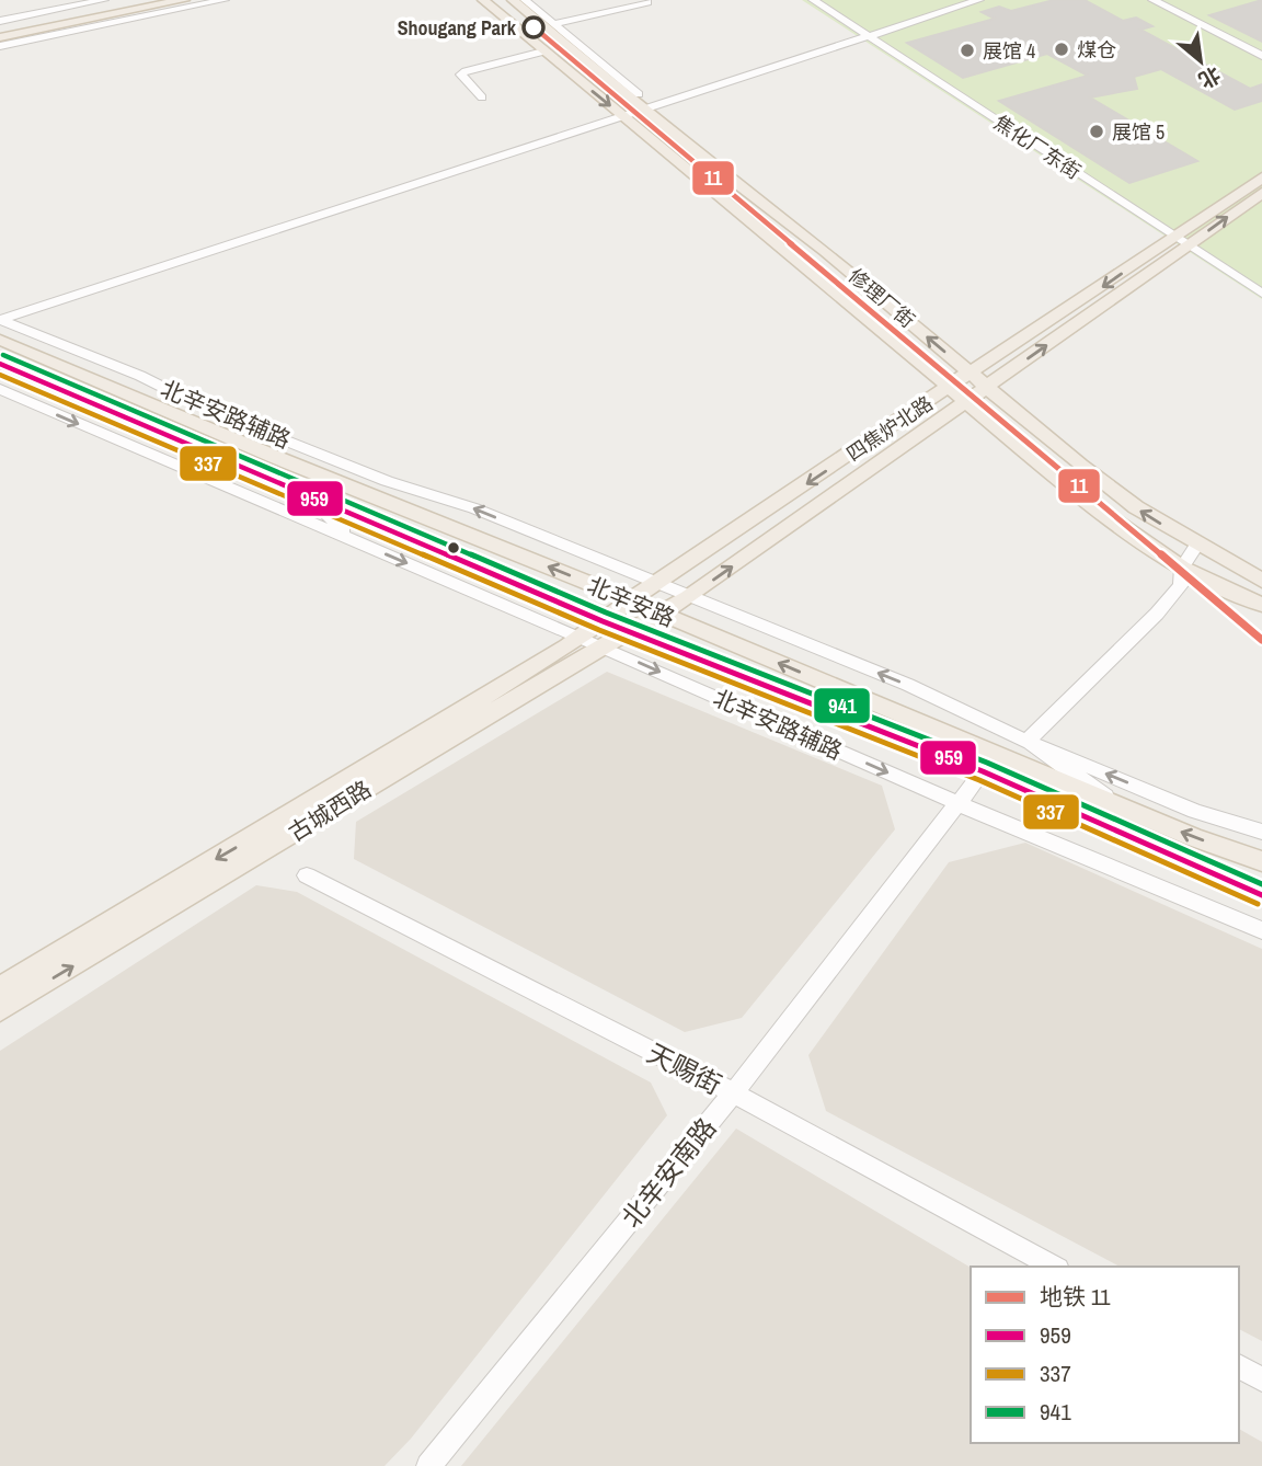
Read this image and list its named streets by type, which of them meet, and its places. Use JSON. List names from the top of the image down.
{
  "streets": {
    "main road": [
      "修理厂街",
      "四焦炉北路",
      "北辛安路",
      "古城西路"
    ],
    "street": [
      "焦化厂东街",
      "北辛安路辅路",
      "天赐街",
      "北辛安南路"
    ]
  },
  "crossings": [
    ["焦化厂东街", "四焦炉北路"],
    ["修理厂街", "四焦炉北路"],
    ["北辛安路辅路", "四焦炉北路"],
    ["北辛安路辅路", "古城西路"],
    ["北辛安路辅路", "北辛安南路"],
    ["四焦炉北路", "北辛安路"],
    ["四焦炉北路", "古城西路"],
    ["北辛安路", "古城西路"],
    ["北辛安路", "北辛安南路"],
    ["天赐街", "北辛安南路"]
  ],
  "places": [
    "Shougang Park",
    "煤仓",
    "展馆 4",
    "展馆 5"
  ],
  "lines": [
    "metro line 11",
    "transit line 941",
    "transit line 959",
    "transit line 337"
  ],
  "legend": [
    "地铁 11",
    "959",
    "337",
    "941"
  ],
  "north": "bottom right"
}
